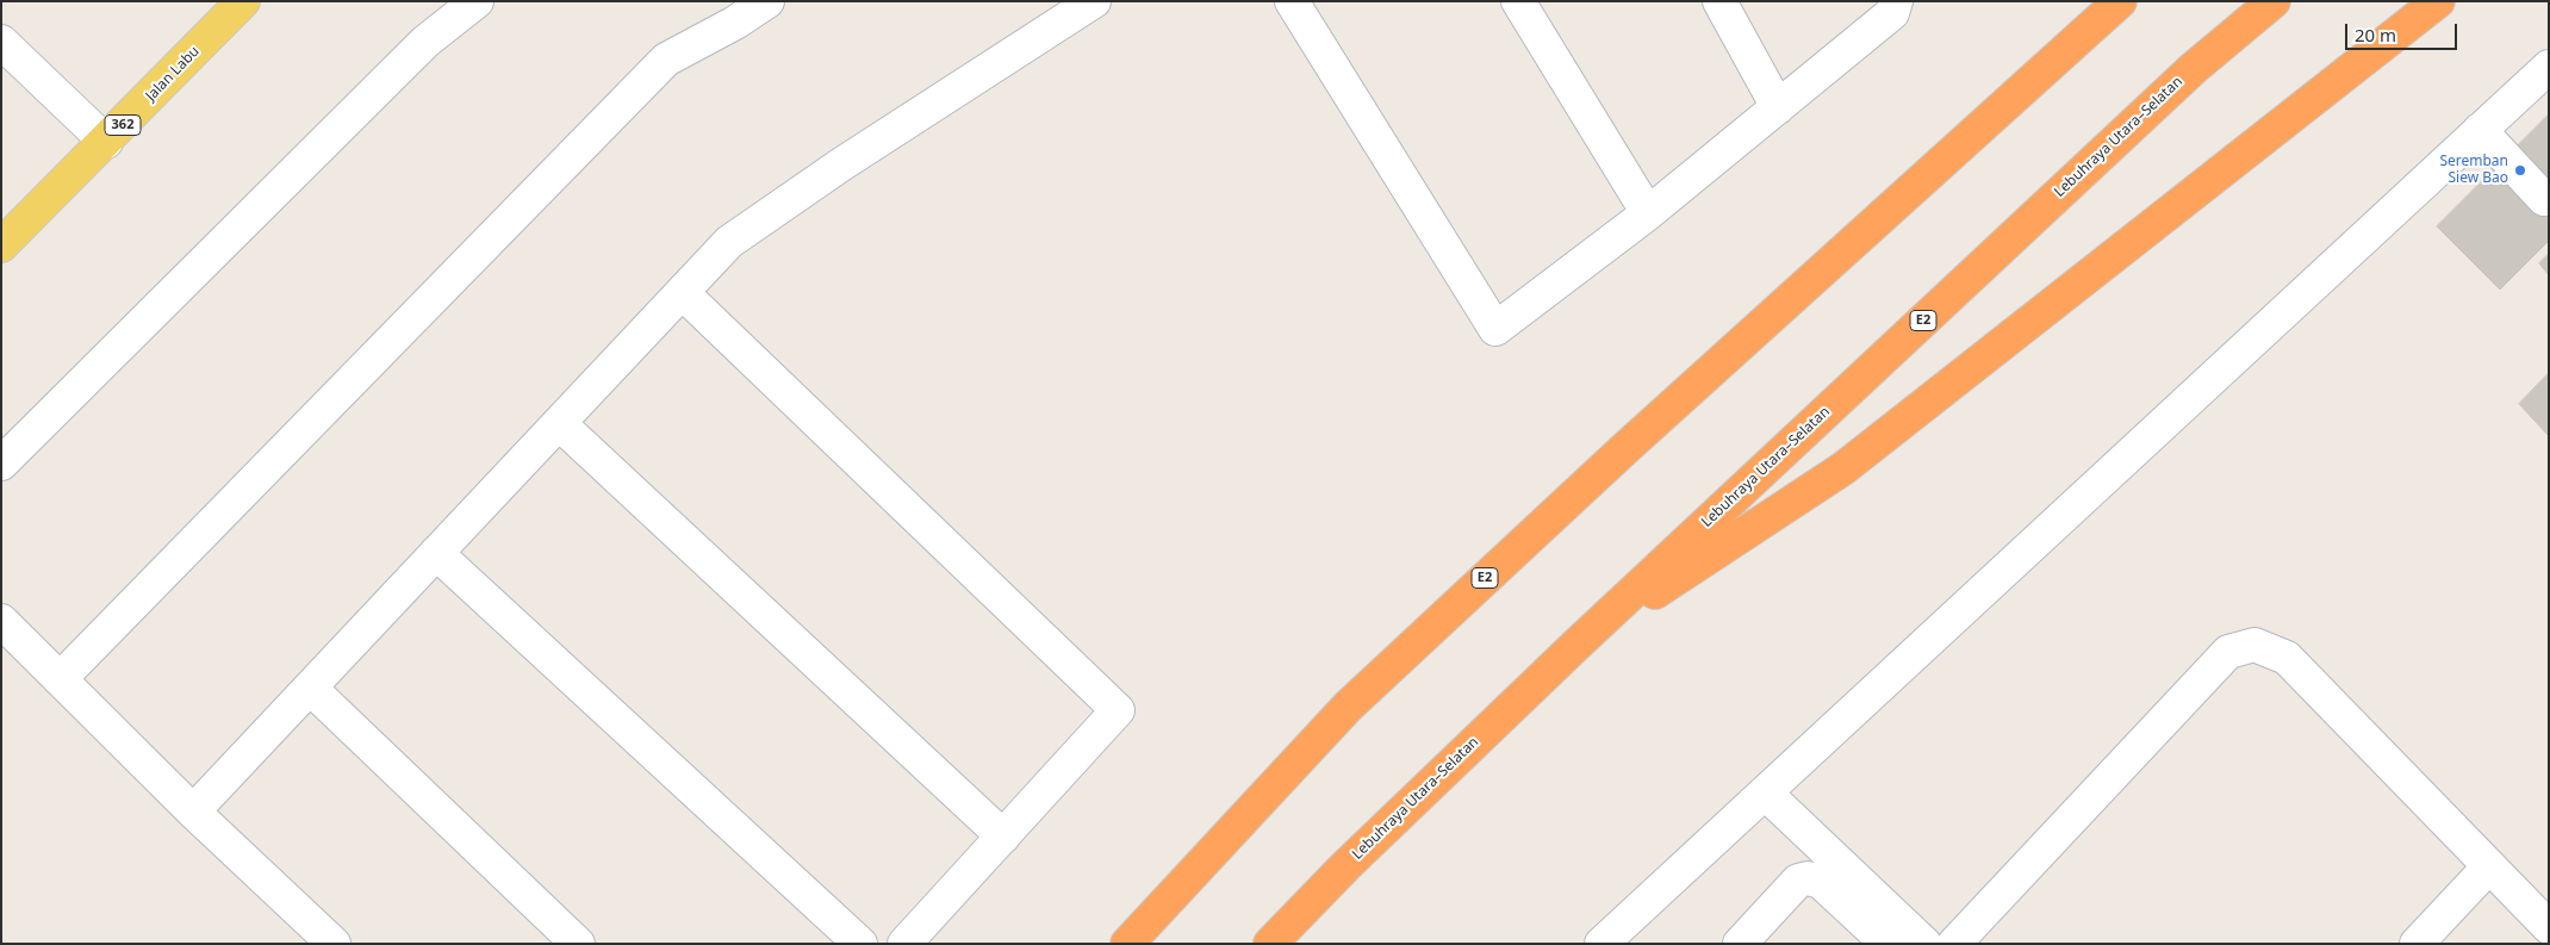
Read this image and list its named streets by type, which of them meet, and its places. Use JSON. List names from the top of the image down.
{
  "streets": {
    "highway": ["Lebuhraya Utara–Selatan", "E2"],
    "main road": ["Jalan Labu", "362"]
  },
  "places": ["Seremban Siew Bao"],
  "scale_bar": "20 m"
}
